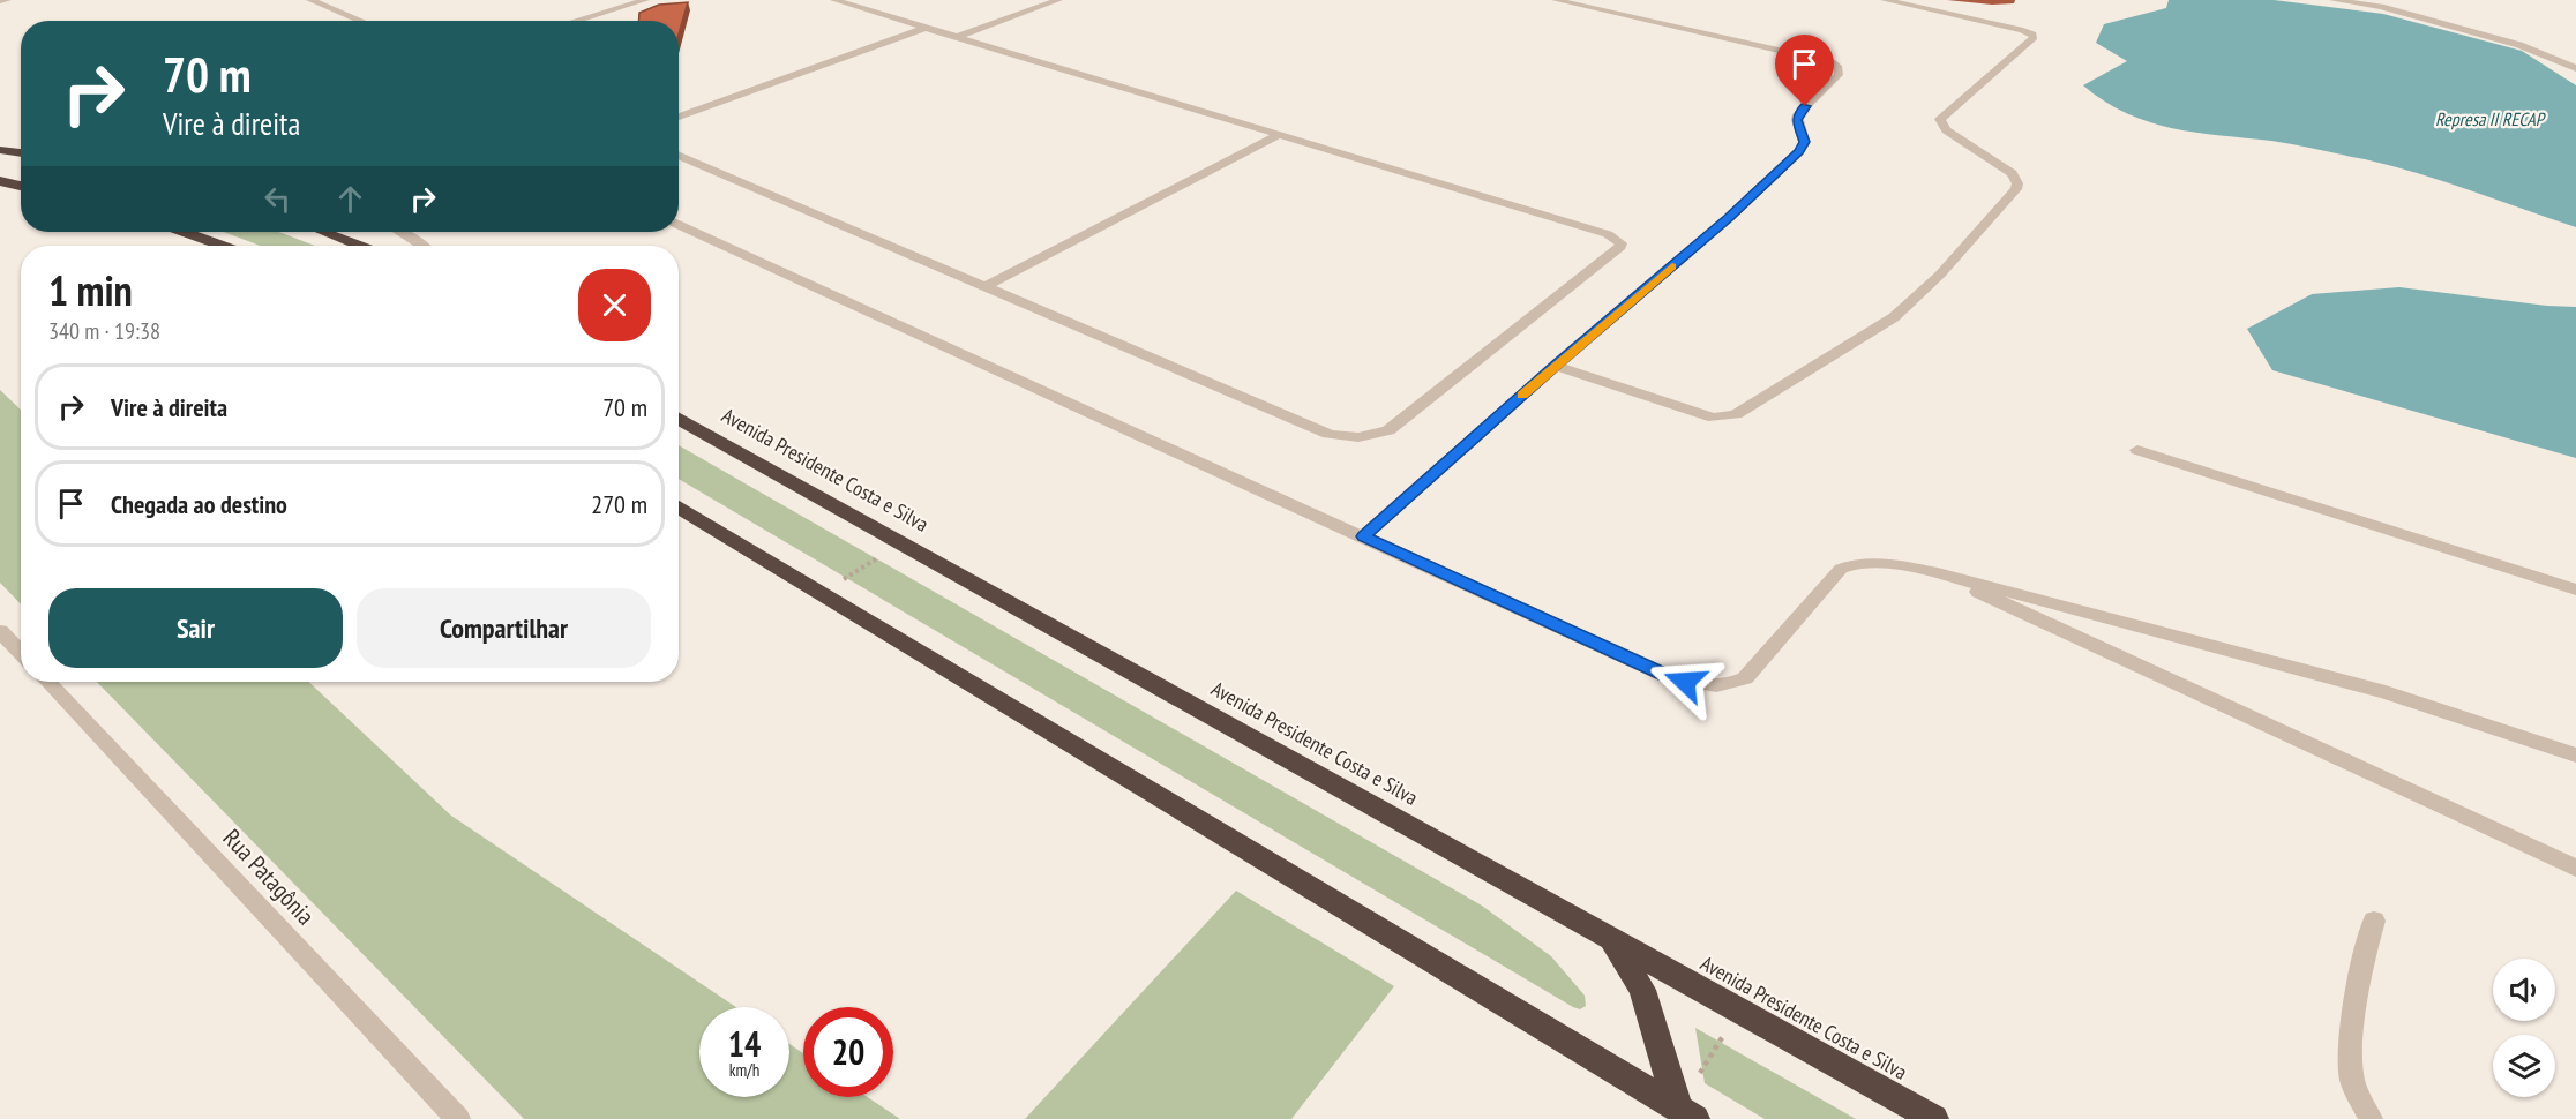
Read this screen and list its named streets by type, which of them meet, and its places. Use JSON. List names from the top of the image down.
{
  "streets": {
    "highway": ["Avenida Presidente Costa e Silva"],
    "street": ["Rua Patagônia"]
  },
  "water": ["Represa II RECAP"],
  "page": {
    "turn": ["70 m", "Vire à direita"],
    "heading": ["1 min", "340 m · 19:38"],
    "list": [
      {
        "name": "Vire à direita",
        "value": "70 m"
      },
      {
        "name": "Chegada ao destino",
        "value": "270 m"
      }
    ],
    "buttons": ["Sair", "Compartilhar"],
    "speed": "14 km/h",
    "limit": "20"
  }
}
